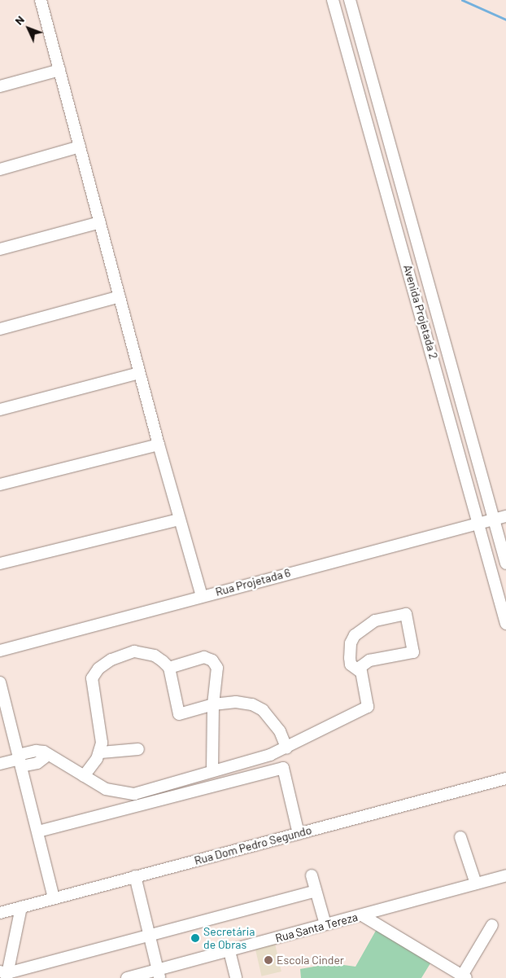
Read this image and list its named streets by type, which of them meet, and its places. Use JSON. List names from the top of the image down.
{
  "streets": {
    "street": [
      "Avenida Projetada 2",
      "Rua Projetada 6",
      "Rua Dom Pedro Segundo",
      "Rua Santa Tereza"
    ]
  },
  "crossings": [
    ["Avenida Projetada 2", "Rua Projetada 6"]
  ],
  "places": ["Secretária de Obras", "Escola Cinder"],
  "north": "top left"
}
